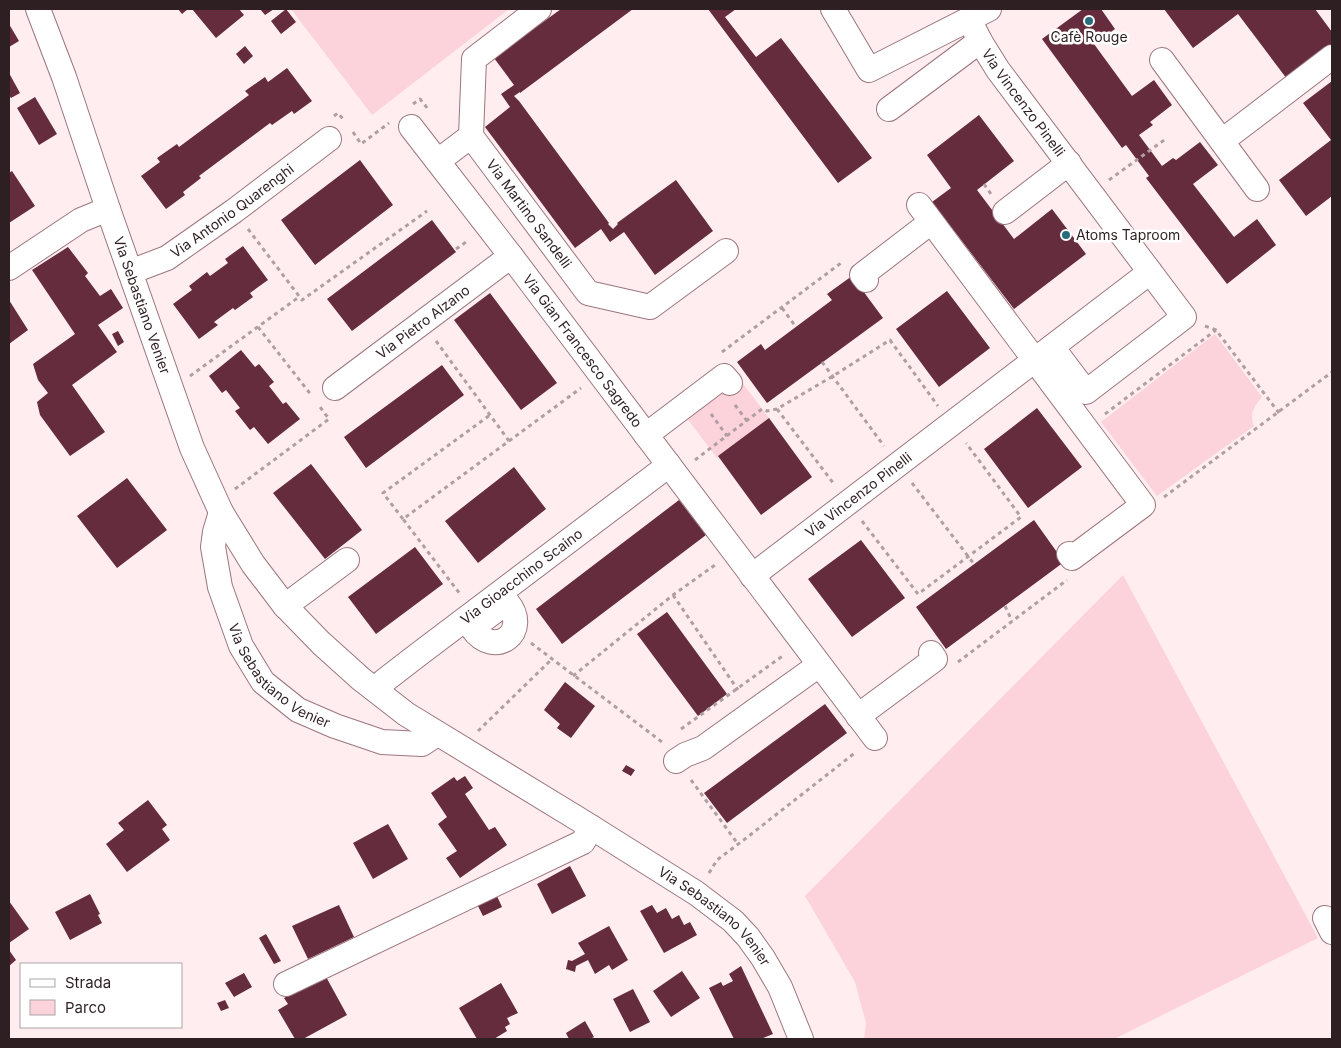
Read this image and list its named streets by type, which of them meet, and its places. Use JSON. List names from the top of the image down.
{
  "streets": {
    "street": [
      "Via Vincenzo Pinelli",
      "Via Antonio Quarenghi",
      "Via Martino Sandelli",
      "Via Sebastiano Venier",
      "Via Pietro Alzano",
      "Via Gian Francesco Sagredo",
      "Via Gioacchino Scaino"
    ]
  },
  "crossings": [
    ["Via Vincenzo Pinelli", "Via Gian Francesco Sagredo"],
    ["Via Antonio Quarenghi", "Via Sebastiano Venier"],
    ["Via Sebastiano Venier", "Via Gioacchino Scaino"],
    ["Via Pietro Alzano", "Via Gian Francesco Sagredo"],
    ["Via Gian Francesco Sagredo", "Via Gioacchino Scaino"]
  ],
  "places": ["Cafè Rouge", "Atoms Taproom"],
  "legend": ["Strada", "Parco"]
}
